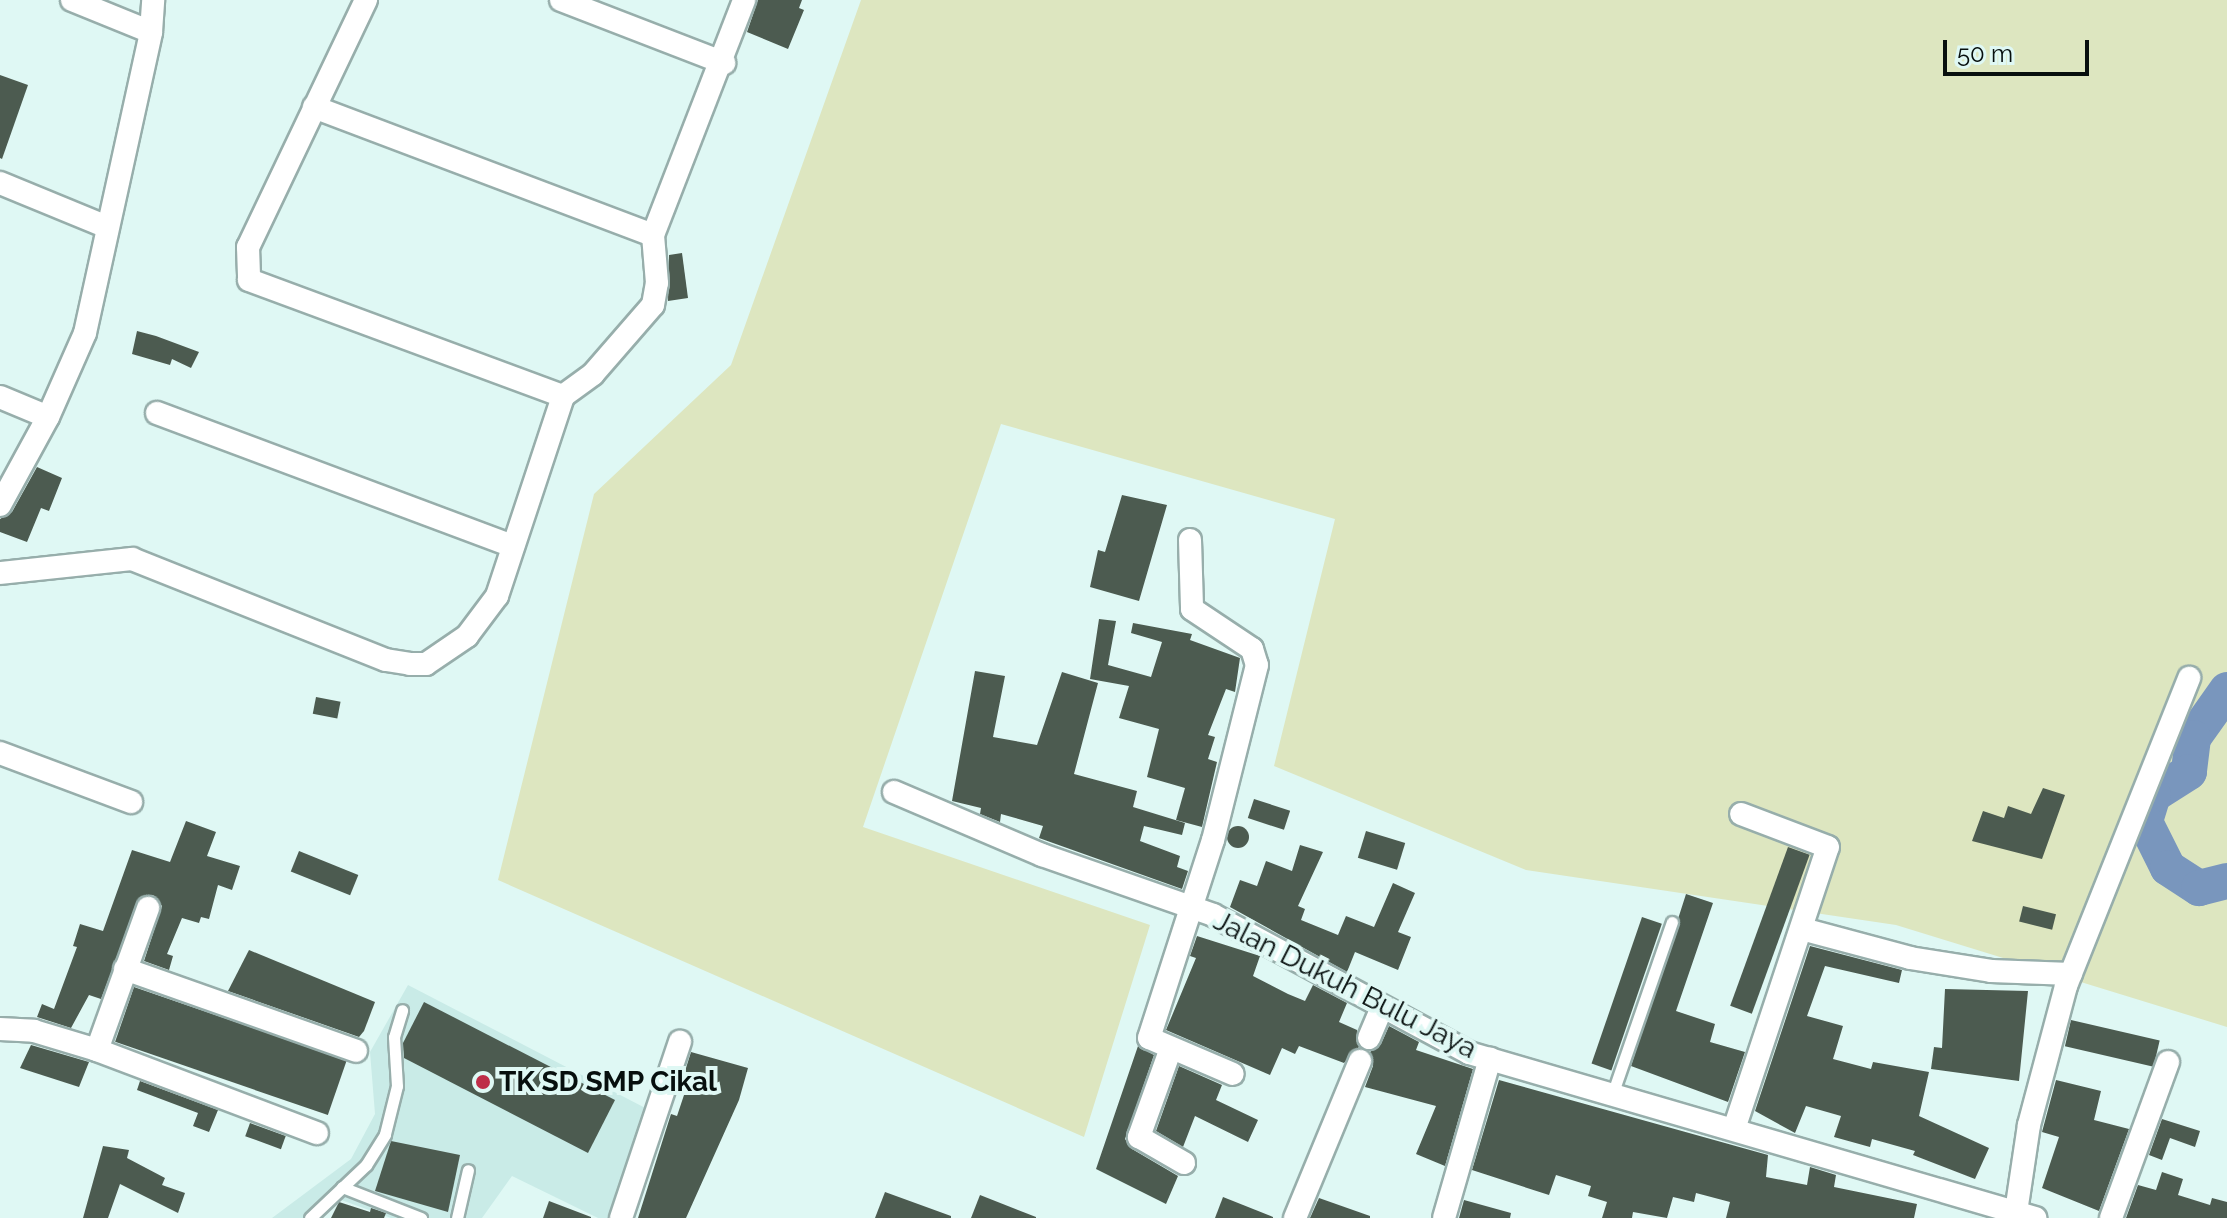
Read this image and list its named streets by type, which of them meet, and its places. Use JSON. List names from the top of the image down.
{
  "streets": {
    "street": ["Jalan Dukuh Bulu Jaya"]
  },
  "places": ["TK SD SMP Cikal"],
  "scale_bar": "50 m"
}
